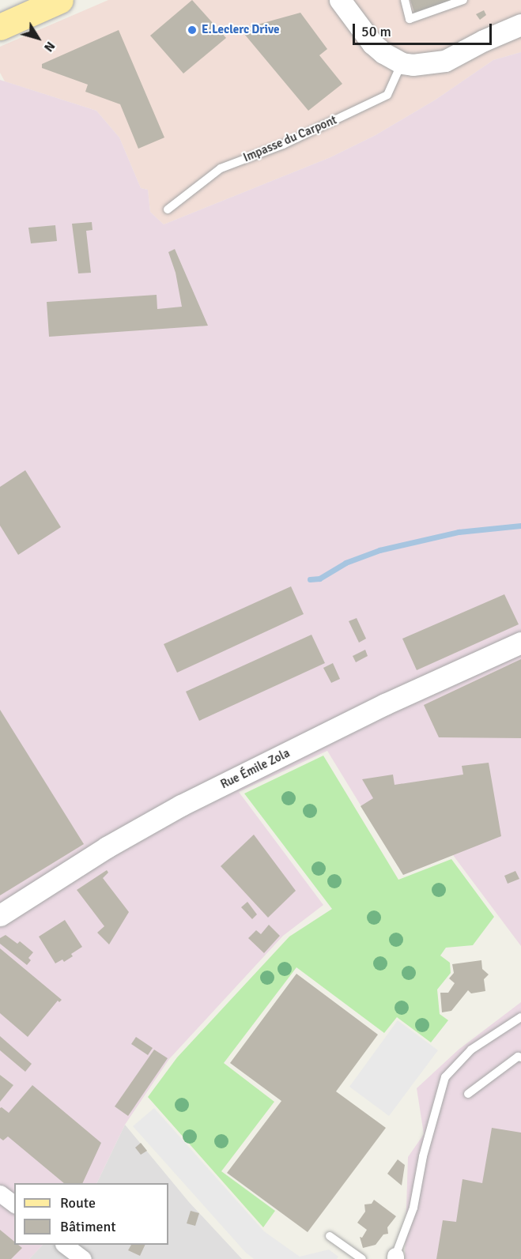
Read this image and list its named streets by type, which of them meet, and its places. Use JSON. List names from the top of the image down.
{
  "streets": {
    "street": ["Rue Émile Zola"],
    "lane": ["Impasse du Carpont"]
  },
  "places": ["E.Leclerc Drive"],
  "legend": ["Route", "Bâtiment"],
  "scale_bar": "50 m",
  "north": "bottom right"
}
